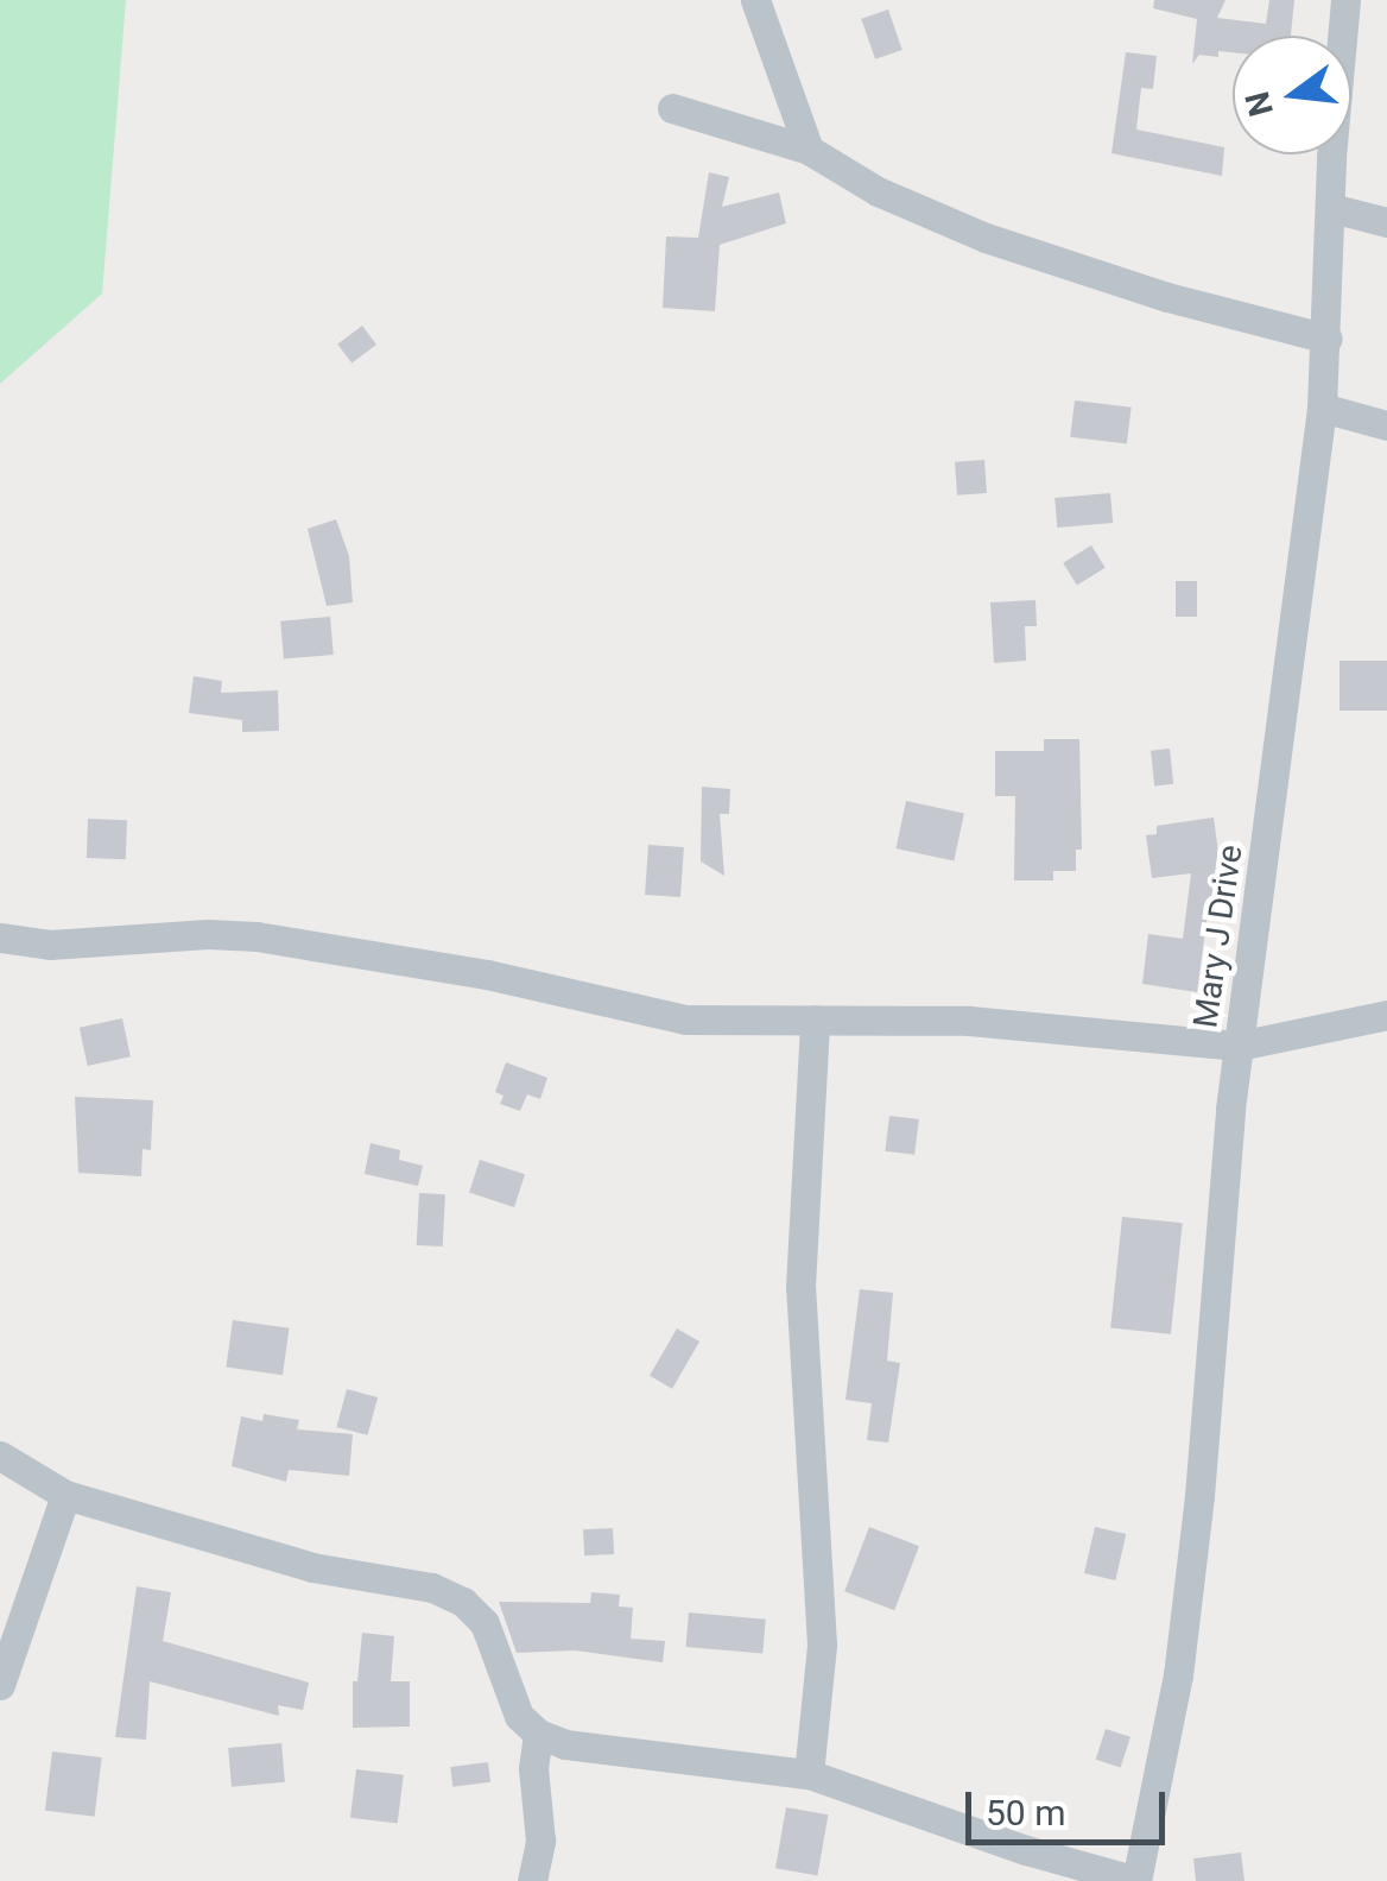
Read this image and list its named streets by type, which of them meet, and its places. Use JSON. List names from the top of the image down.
{
  "streets": {
    "street": ["Mary J Drive"]
  },
  "scale_bar": "50 m",
  "north": "left"
}
